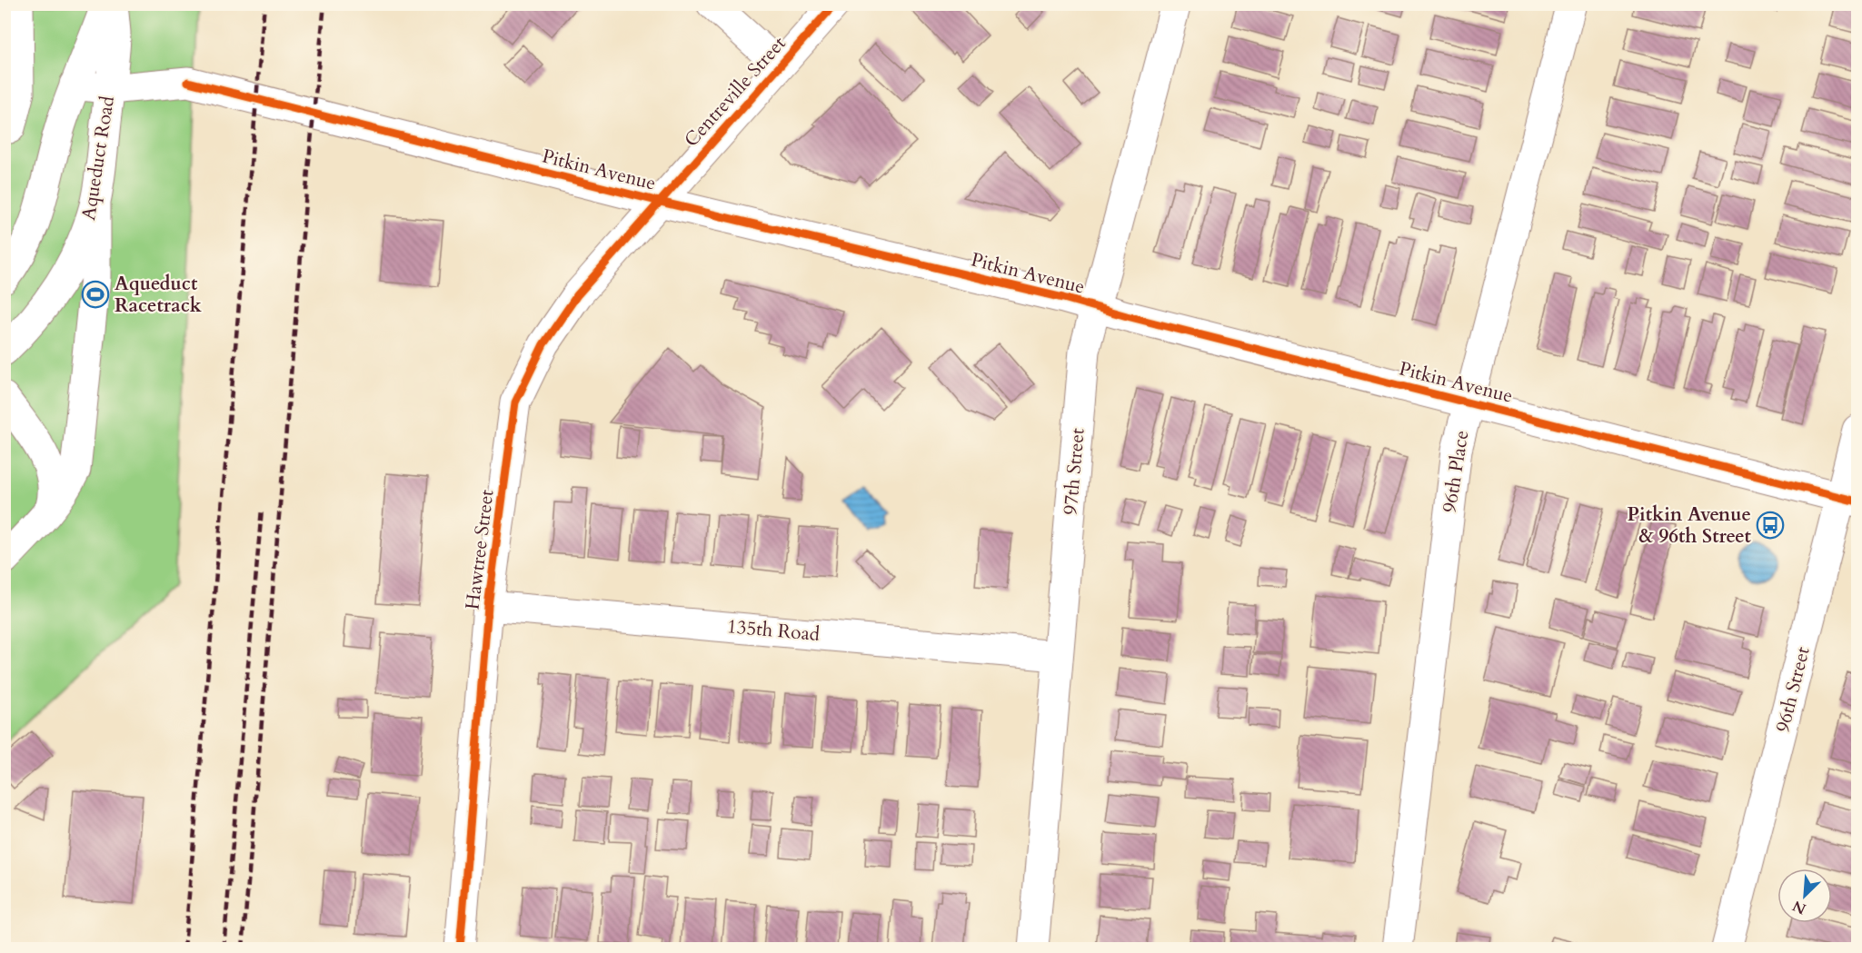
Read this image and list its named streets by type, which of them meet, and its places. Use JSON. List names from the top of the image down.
{
  "streets": {
    "street": [
      "Centreville Street",
      "Aqueduct Road",
      "Pitkin Avenue",
      "97th Street",
      "96th Place",
      "Hawtree Street",
      "135th Road",
      "96th Street"
    ]
  },
  "crossings": [
    ["Centreville Street", "Pitkin Avenue"],
    ["Centreville Street", "Hawtree Street"],
    ["Aqueduct Road", "Pitkin Avenue"],
    ["Pitkin Avenue", "97th Street"],
    ["Pitkin Avenue", "96th Place"],
    ["Pitkin Avenue", "Hawtree Street"],
    ["Pitkin Avenue", "96th Street"],
    ["97th Street", "135th Road"],
    ["Hawtree Street", "135th Road"]
  ],
  "places": {
    "sports": ["Aqueduct Racetrack"],
    "bus stop": ["Pitkin Avenue & 96th Street"]
  },
  "north": "bottom left"
}
